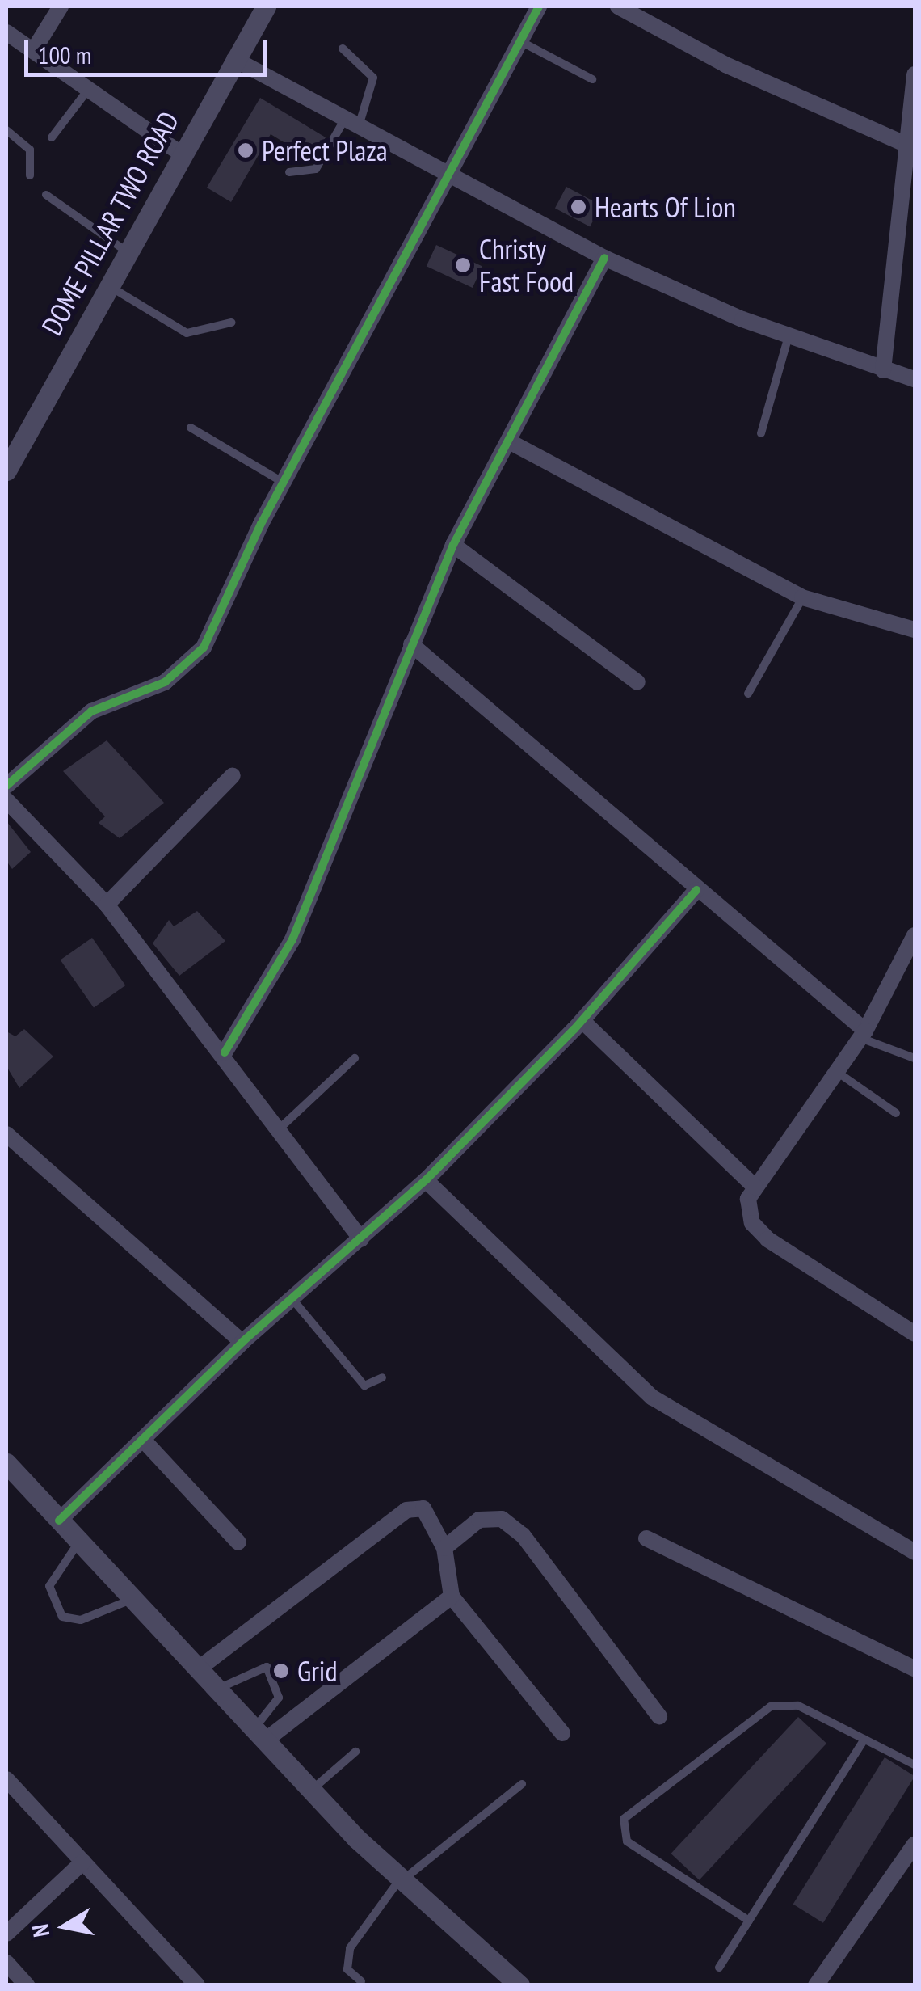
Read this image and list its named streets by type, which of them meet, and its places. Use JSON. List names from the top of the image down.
{
  "streets": {
    "street": ["DOME PILLAR TWO ROAD"]
  },
  "places": [
    "Perfect Plaza",
    "Hearts Of Lion",
    "Christy Fast Food",
    "Grid"
  ],
  "scale_bar": "100 m",
  "north": "left"
}
